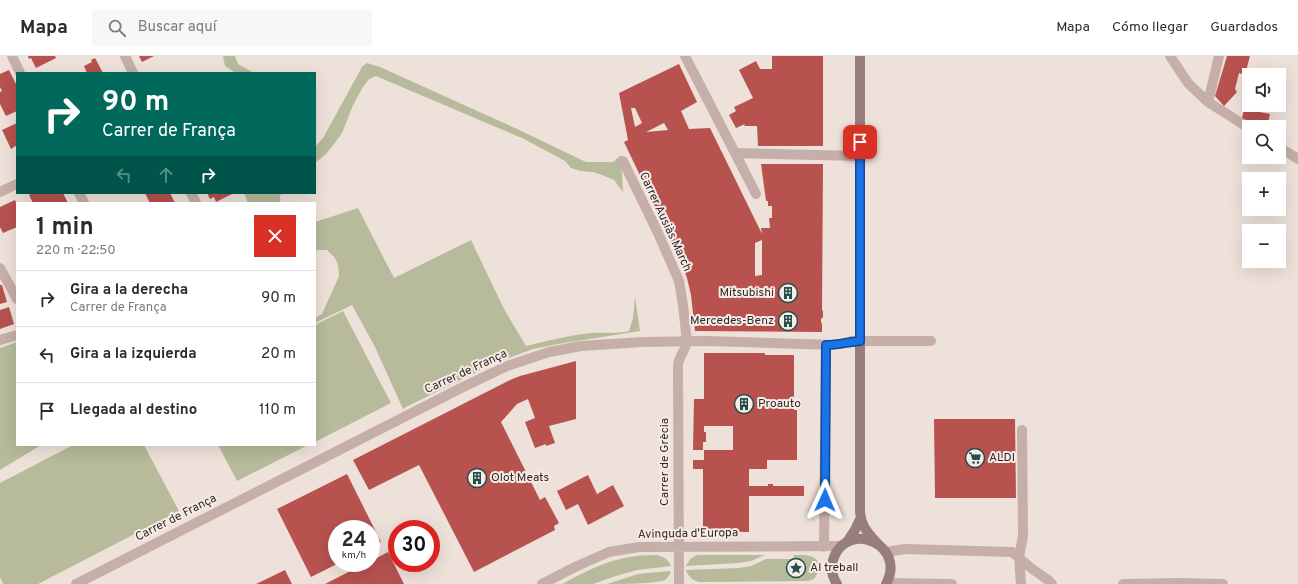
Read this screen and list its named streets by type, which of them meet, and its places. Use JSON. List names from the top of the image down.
{
  "streets": {
    "street": [
      "Carrer Ausiàs March",
      "Carrer de França",
      "Carrer de Grècia",
      "Avinguda d'Europa"
    ]
  },
  "crossings": [
    ["Carrer Ausiàs March", "Carrer de França"],
    ["Carrer Ausiàs March", "Carrer de Grècia"],
    ["Carrer de França", "Carrer de Grècia"],
    ["Carrer de Grècia", "Avinguda d'Europa"]
  ],
  "places": {
    "building": [
      "Mitsubishi",
      "Mercedes-Benz",
      "Proauto",
      "Olot Meats"
    ],
    "supermarket": ["ALDI"],
    "place": ["Al treball"]
  },
  "page": {
    "header": "Mapa",
    "search": "Buscar aquí",
    "nav": ["Mapa", "Cómo llegar", "Guardados"],
    "map_buttons": ["+", "−"],
    "turn": ["90 m", "Carrer de França"],
    "heading": ["1 min", "220 m · 22:50"],
    "list": [
      {
        "name": "Gira a la derecha",
        "note": "Carrer de França",
        "value": "90 m"
      },
      {
        "name": "Gira a la izquierda",
        "value": "20 m"
      },
      {
        "name": "Llegada al destino",
        "value": "110 m"
      }
    ],
    "speed": "24 km/h",
    "limit": "30"
  }
}
